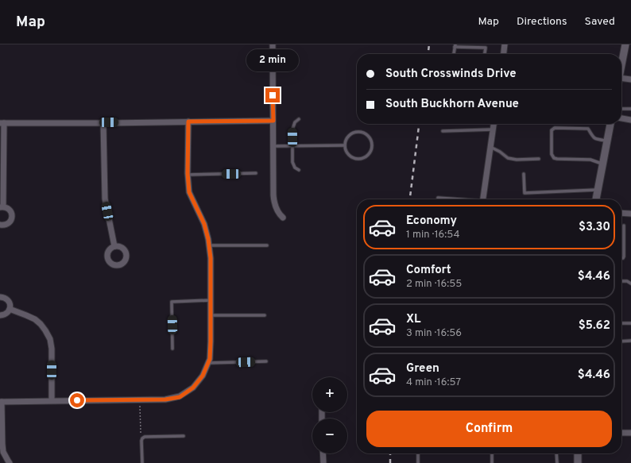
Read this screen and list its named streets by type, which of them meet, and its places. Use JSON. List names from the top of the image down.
{
  "page": {
    "header": "Map",
    "nav": ["Map", "Directions", "Saved"],
    "bubble": "2 min",
    "banner": ["South Crosswinds Drive", "South Buckhorn Avenue"],
    "list": [
      {
        "name": "Economy",
        "note": "1 min · 16:54",
        "value": "$3.30"
      },
      {
        "name": "Comfort",
        "note": "2 min · 16:55",
        "value": "$4.46"
      },
      {
        "name": "XL",
        "note": "3 min · 16:56",
        "value": "$5.62"
      },
      {
        "name": "Green",
        "note": "4 min · 16:57",
        "value": "$4.46"
      }
    ],
    "map_buttons": ["+", "−"],
    "buttons": "Confirm"
  }
}
